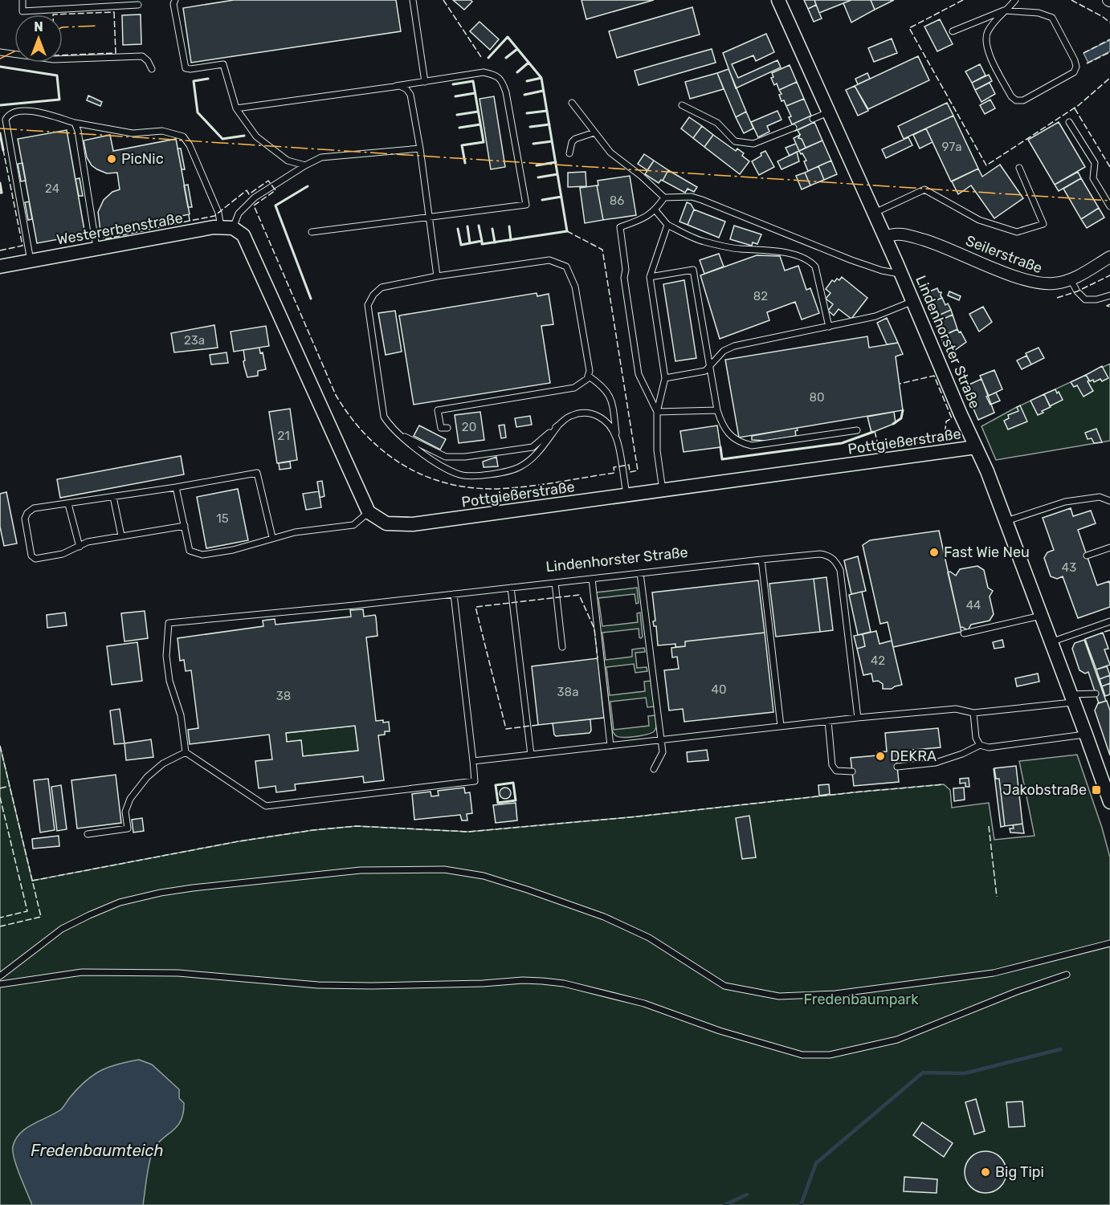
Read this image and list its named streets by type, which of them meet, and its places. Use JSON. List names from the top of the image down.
{
  "streets": {
    "street": [
      "Westererbenstraße",
      "Seilerstraße",
      "Lindenhorster Straße",
      "Pottgießerstraße"
    ]
  },
  "crossings": [
    ["Seilerstraße", "Lindenhorster Straße"],
    ["Lindenhorster Straße", "Pottgießerstraße"]
  ],
  "water": ["Fredenbaumteich"],
  "parks": ["Fredenbaumpark"],
  "places": {
    "other": [
      "PicNic",
      "Fast Wie Neu",
      "DEKRA",
      "Big Tipi"
    ],
    "transit": ["Jakobstraße"]
  },
  "house_numbers": [
    "97a",
    "24",
    "86",
    "82",
    "23a",
    "80",
    "20",
    "21",
    "15",
    "43",
    "44",
    "42",
    "40",
    "38a",
    "38"
  ],
  "north": "top"
}
